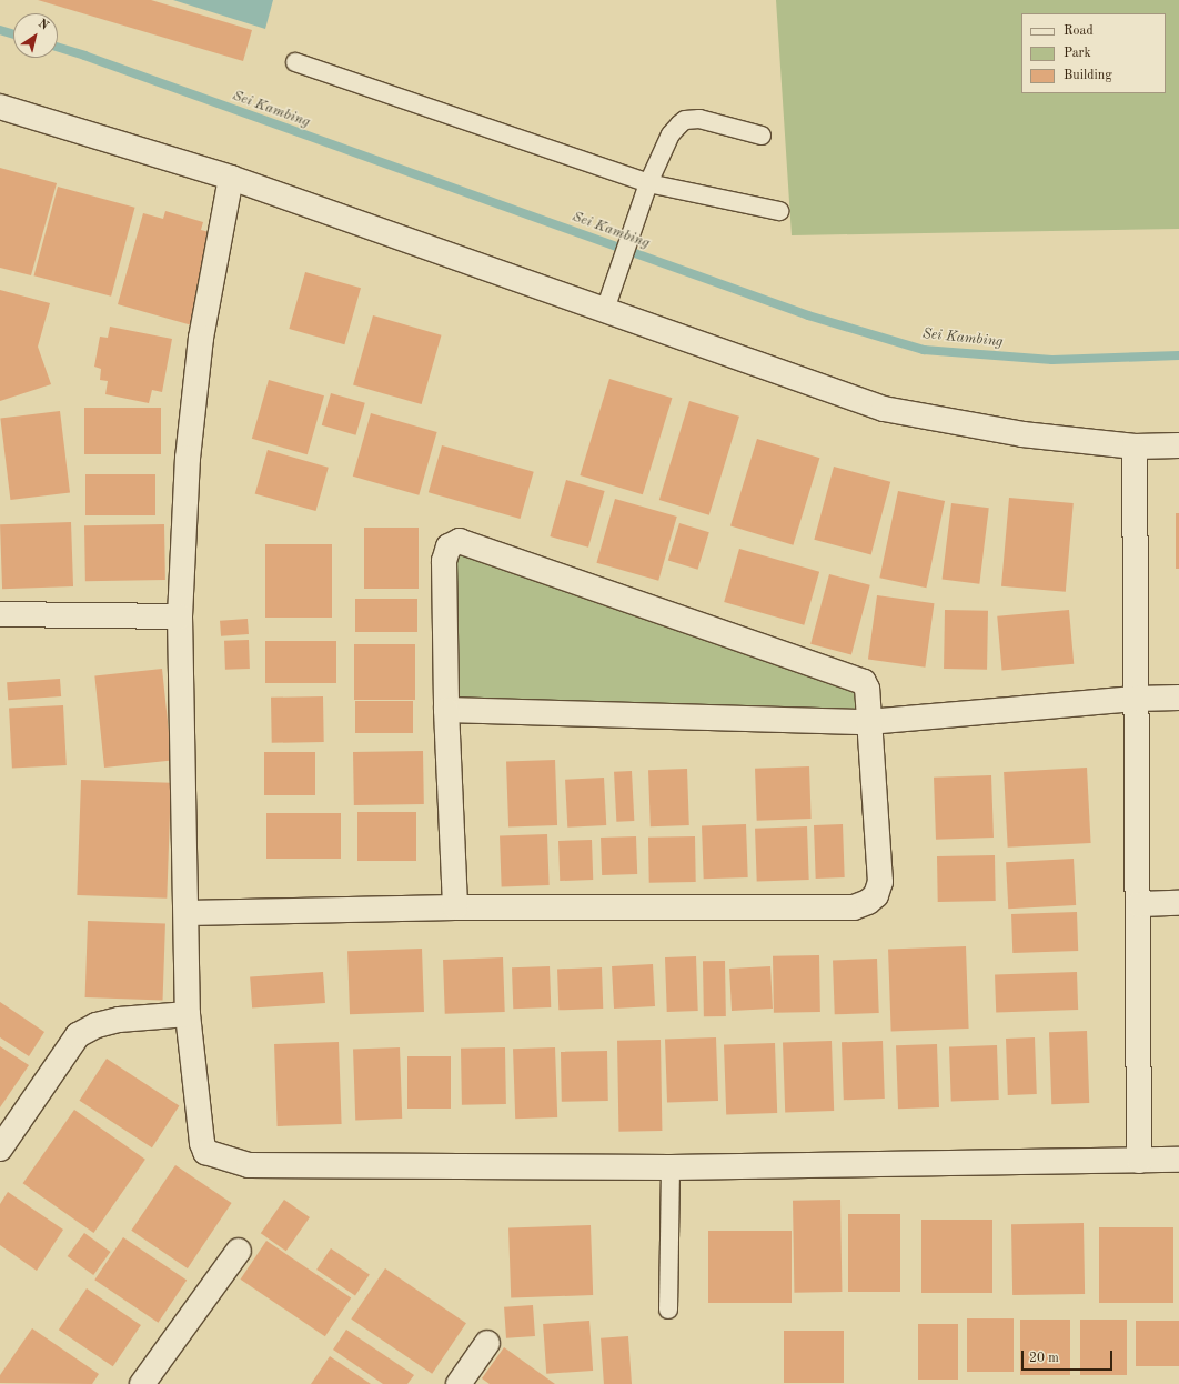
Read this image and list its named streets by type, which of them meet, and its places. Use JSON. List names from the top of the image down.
{
  "water": ["Sei Kambing"],
  "legend": ["Road", "Park", "Building"],
  "scale_bar": "20 m",
  "north": "top right"
}
